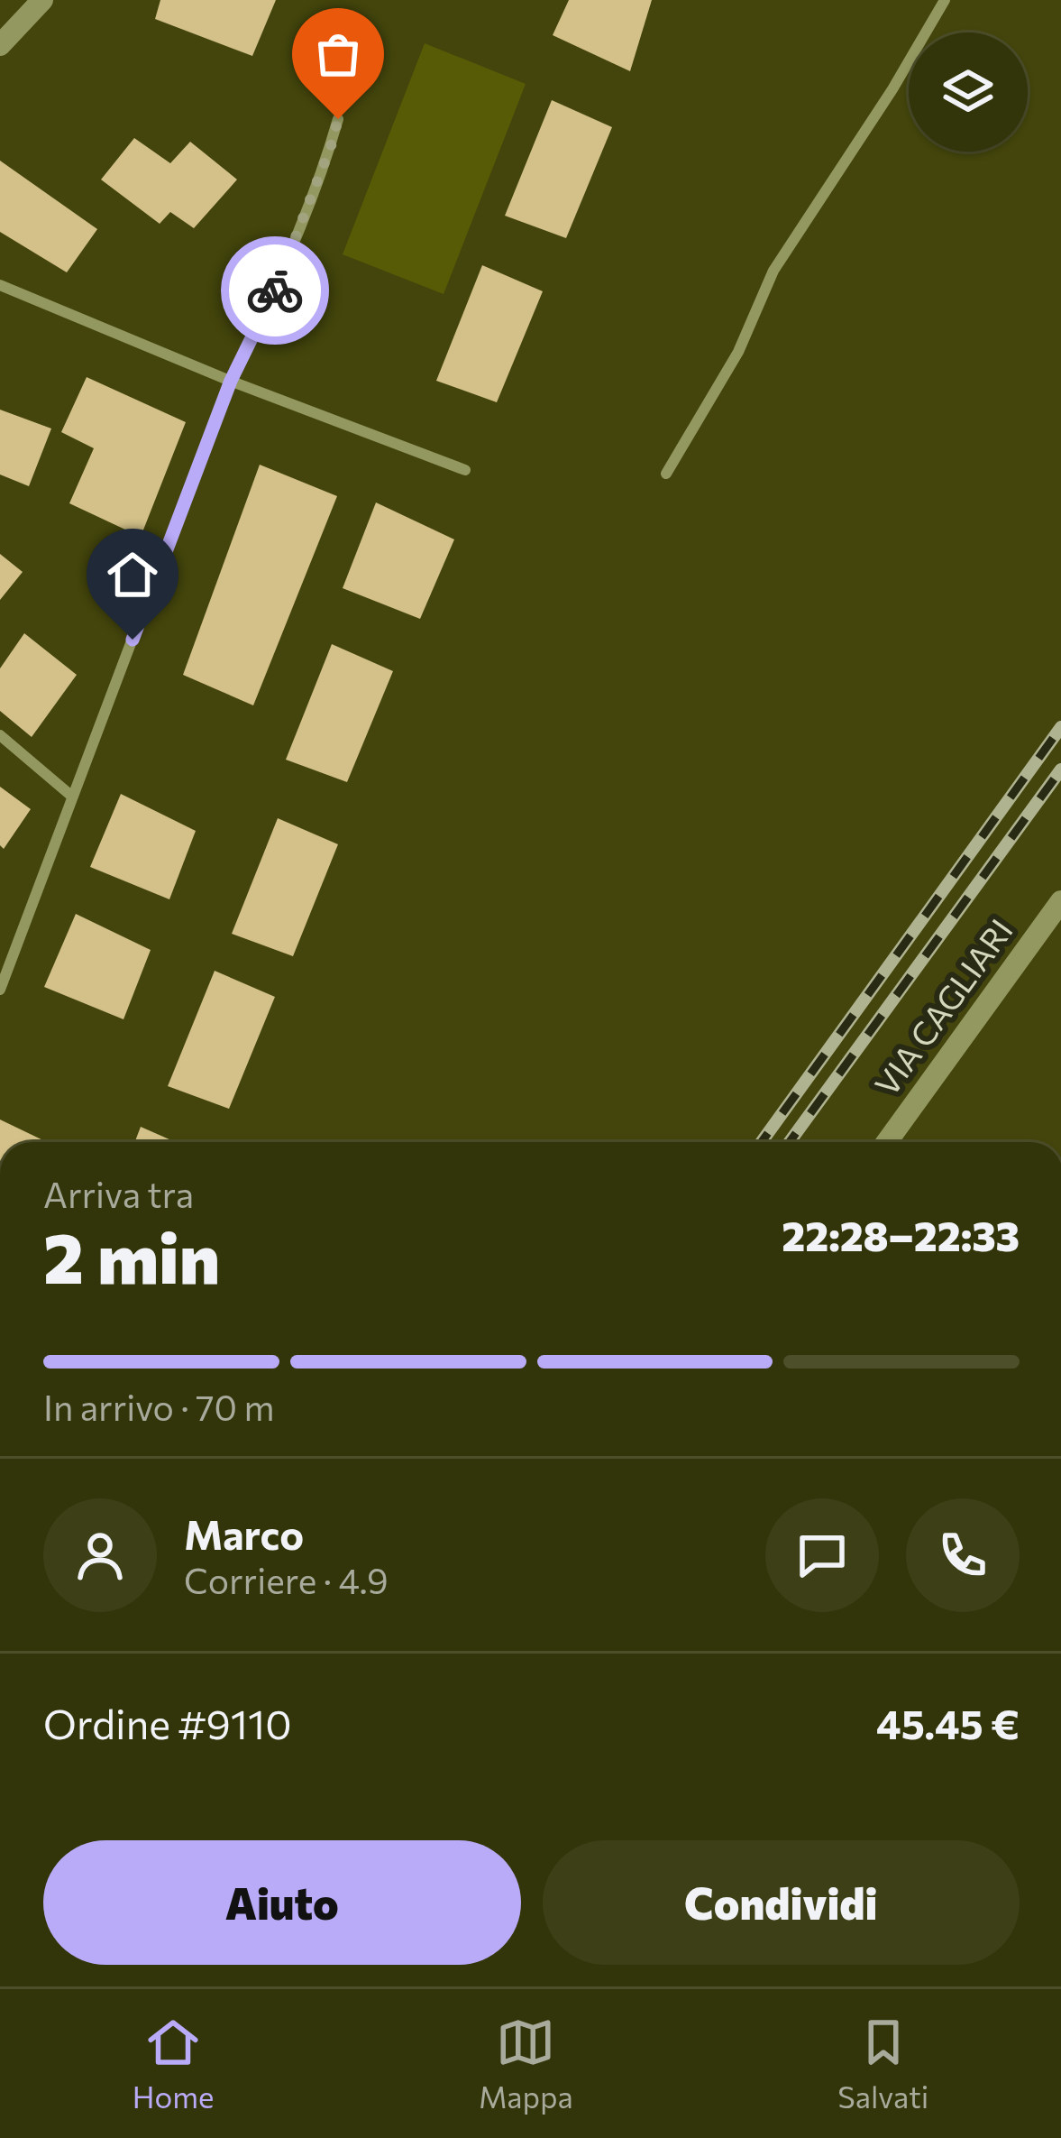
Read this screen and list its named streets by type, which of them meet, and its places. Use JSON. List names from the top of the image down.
{
  "streets": {
    "street": ["VIA CAGLIARI"]
  },
  "page": {
    "heading": ["2 min", "Arriva tra", "22:28–22:33"],
    "panel": [
      "Marco",
      "Corriere · 4.9",
      "Ordine #9110",
      "45.45 €"
    ],
    "bar": "In arrivo · 70 m",
    "buttons": ["Aiuto", "Condividi"],
    "tabs": ["Home", "Mappa", "Salvati"]
  }
}
